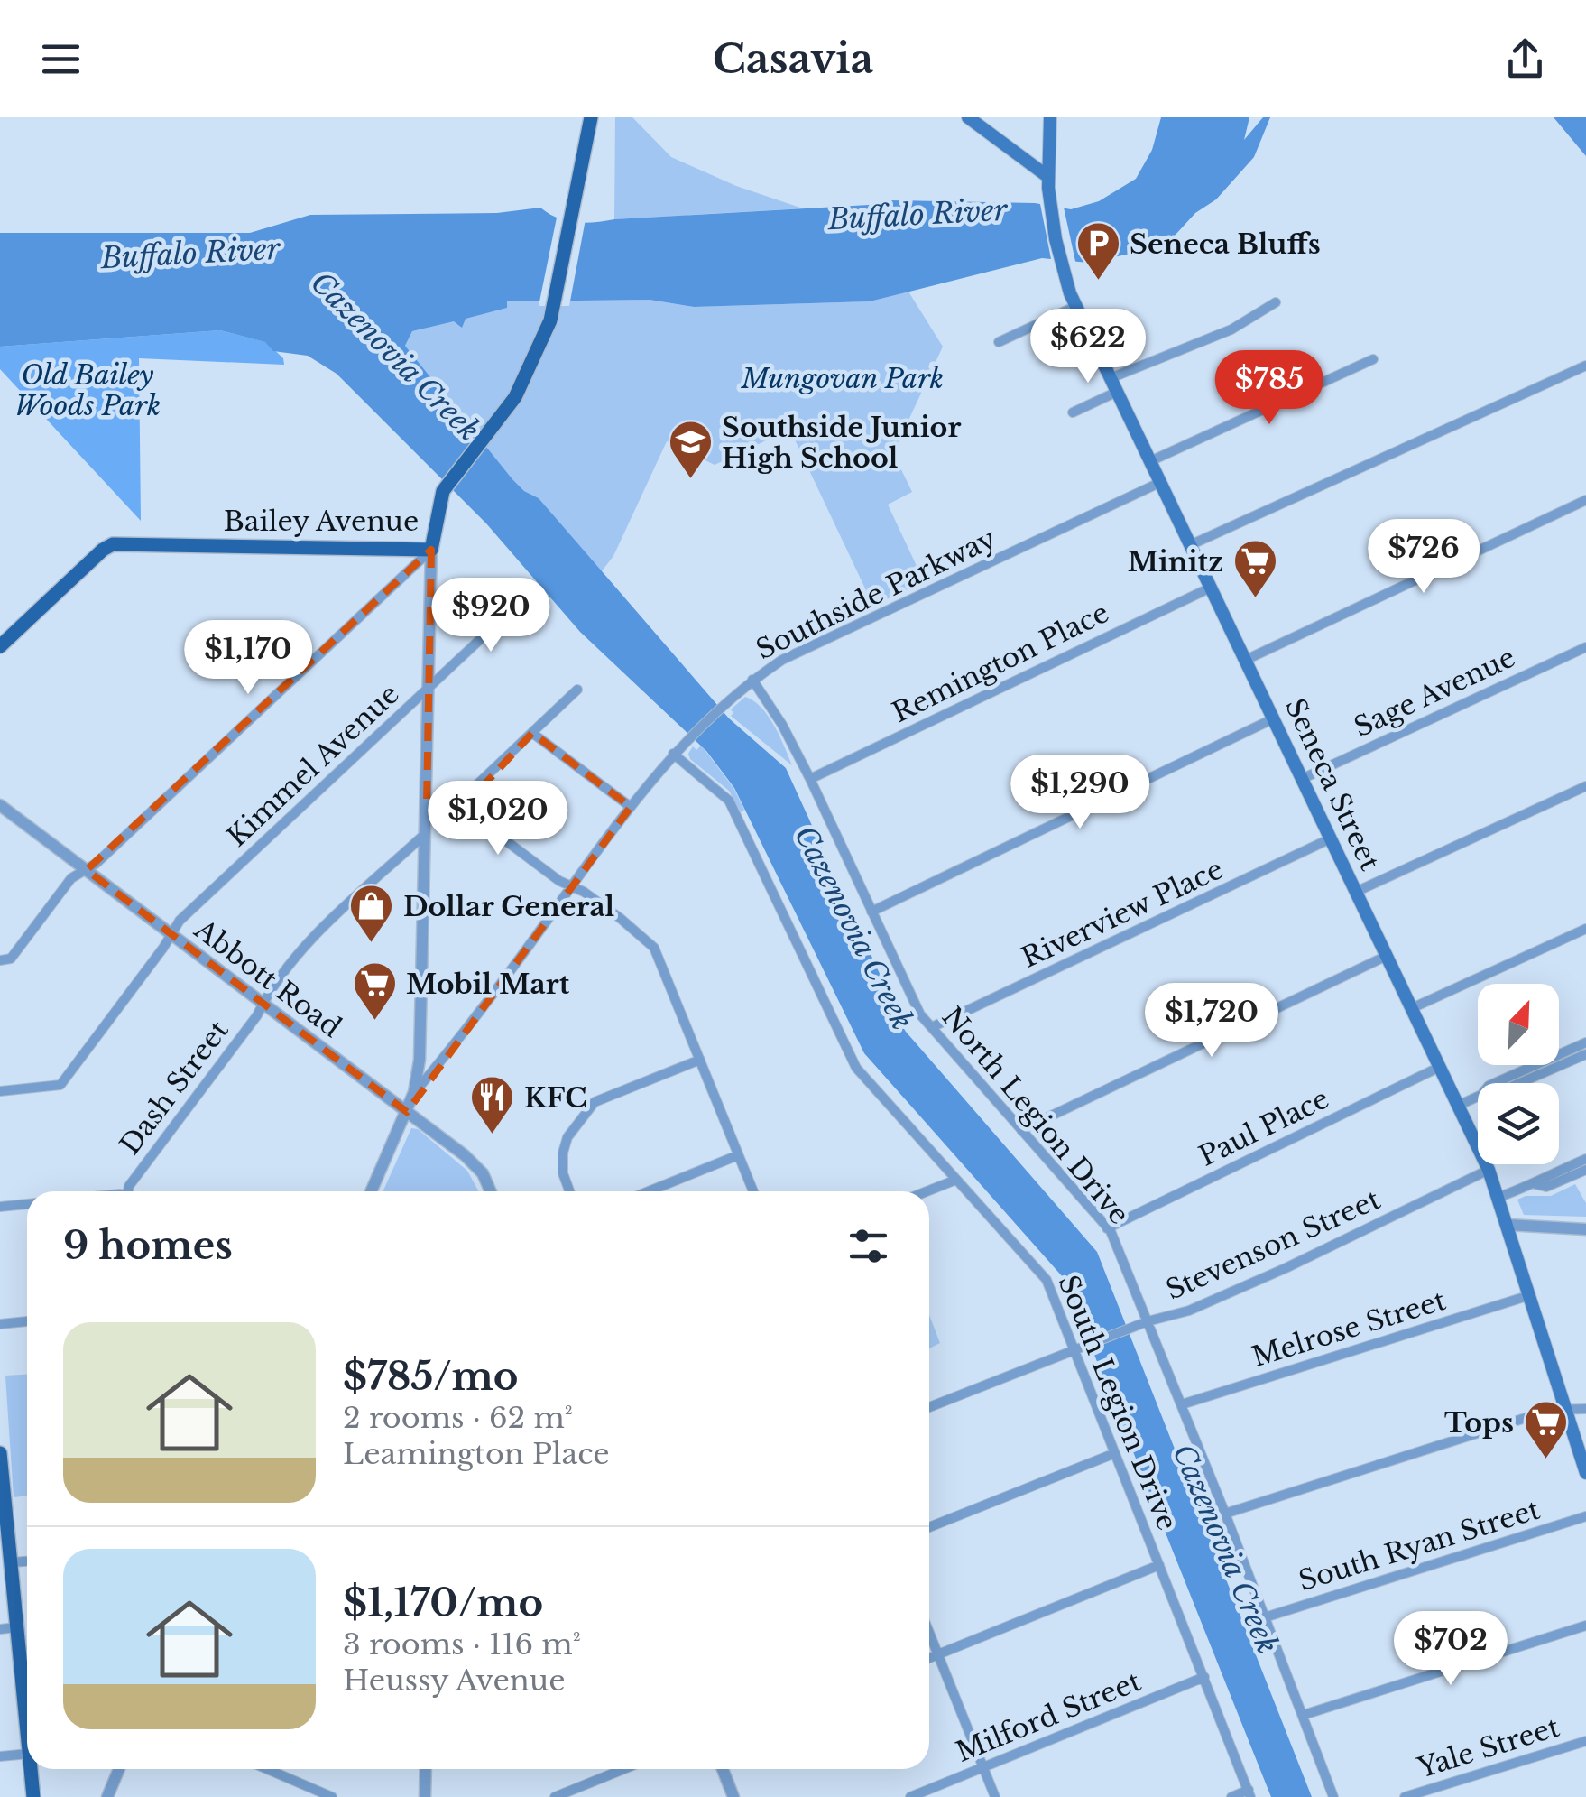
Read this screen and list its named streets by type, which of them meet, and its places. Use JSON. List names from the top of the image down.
{
  "streets": {
    "main road": ["Bailey Avenue", "Seneca Street"],
    "street": [
      "Southside Parkway",
      "Remington Place",
      "Sage Avenue",
      "Kimmel Avenue",
      "Riverview Place",
      "Abbott Road",
      "Dash Street",
      "North Legion Drive",
      "Paul Place",
      "Stevenson Street",
      "Melrose Street",
      "South Legion Drive",
      "South Ryan Street",
      "Milford Street",
      "Yale Street"
    ]
  },
  "crossings": [
    ["Southside Parkway", "Seneca Street"],
    ["Southside Parkway", "North Legion Drive"],
    ["Southside Parkway", "South Legion Drive"],
    ["Remington Place", "Seneca Street"],
    ["Remington Place", "North Legion Drive"],
    ["Sage Avenue", "Seneca Street"],
    ["Kimmel Avenue", "Abbott Road"],
    ["Seneca Street", "Riverview Place"],
    ["Seneca Street", "Paul Place"],
    ["Seneca Street", "Stevenson Street"],
    ["Seneca Street", "Melrose Street"],
    ["Riverview Place", "North Legion Drive"],
    ["Abbott Road", "Dash Street"],
    ["North Legion Drive", "Paul Place"],
    ["North Legion Drive", "Stevenson Street"],
    ["North Legion Drive", "Melrose Street"],
    ["North Legion Drive", "South Ryan Street"],
    ["Stevenson Street", "South Legion Drive"],
    ["South Legion Drive", "Milford Street"]
  ],
  "water": ["Buffalo River", "Cazenovia Creek"],
  "parks": ["Old Bailey Woods Park", "Mungovan Park"],
  "places": {
    "parking": ["Seneca Bluffs"],
    "school or university": ["Southside Junior High School"],
    "supermarket": ["Minitz", "Mobil Mart", "Tops"],
    "shop": ["Dollar General"],
    "restaurant": ["KFC"]
  },
  "north": "top right",
  "page": {
    "header": "Casavia",
    "price": [
      "$622",
      "$785",
      "$726",
      "$920",
      "$1,170",
      "$1,290",
      "$1,020",
      "$1,720",
      "$702"
    ],
    "heading": "9 homes",
    "list": [
      {
        "name": "$785/mo",
        "note": "2 rooms · 62 m² · Leamington Place"
      },
      {
        "name": "$1,170/mo",
        "note": "3 rooms · 116 m² · Heussy Avenue"
      }
    ]
  }
}
